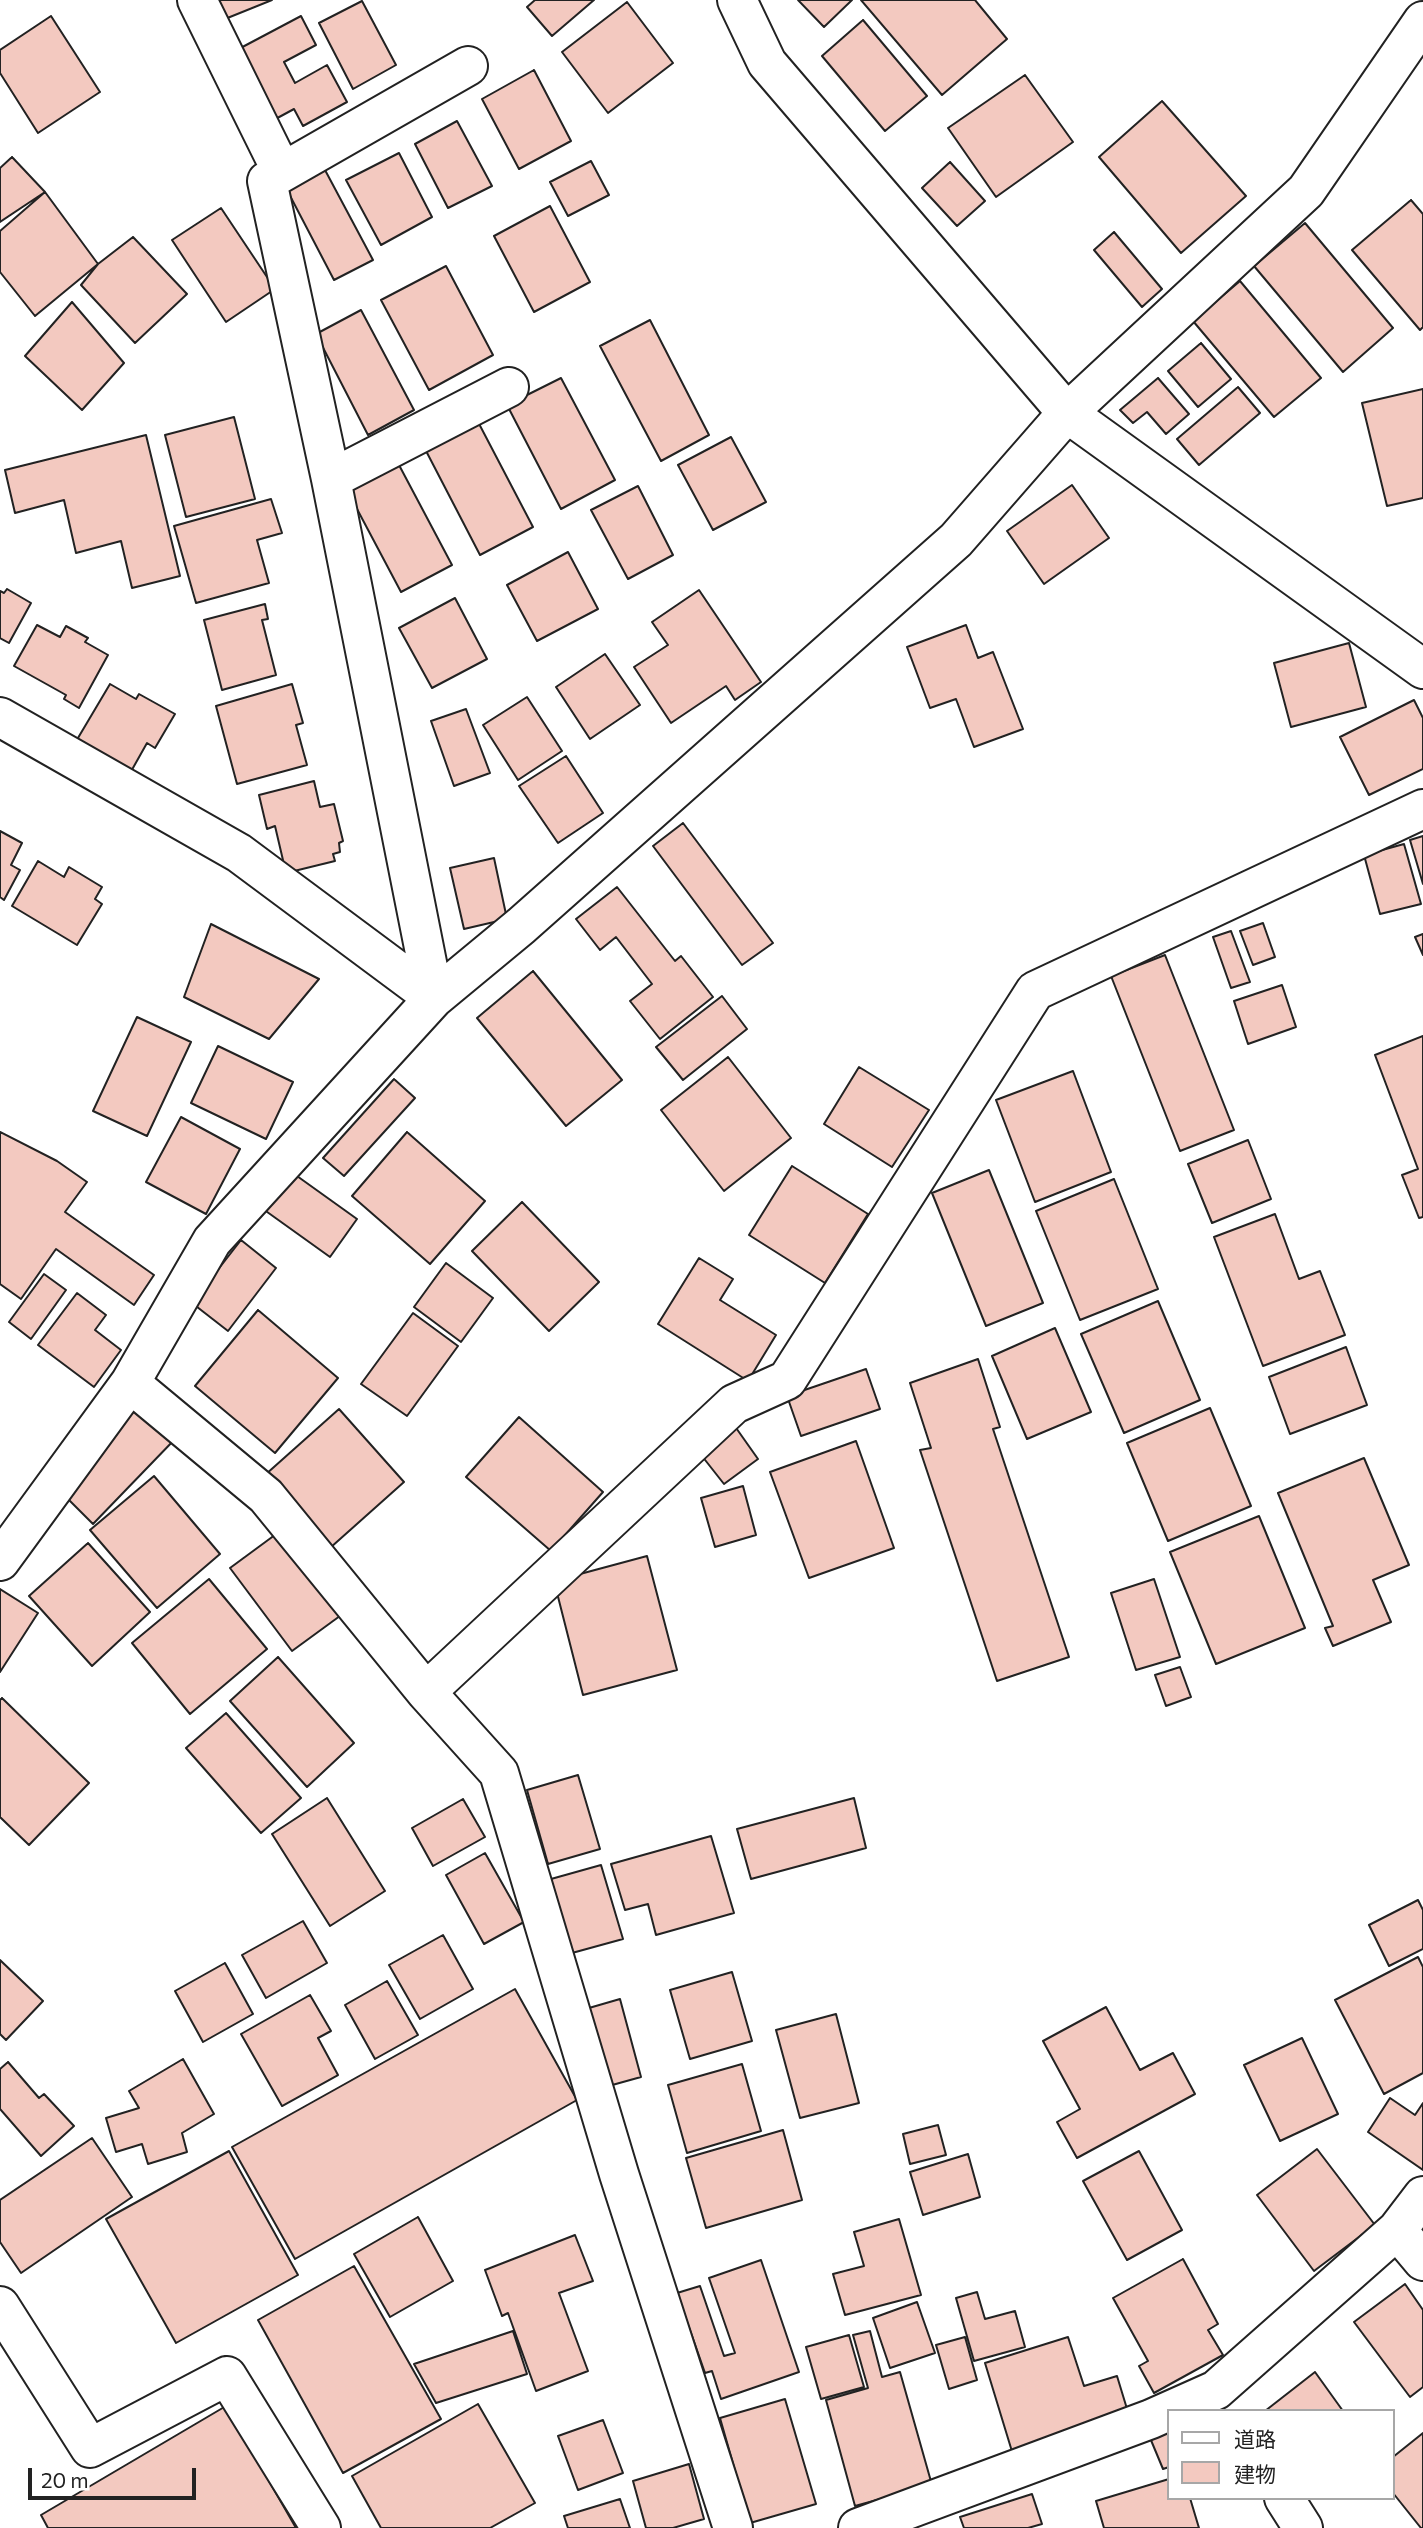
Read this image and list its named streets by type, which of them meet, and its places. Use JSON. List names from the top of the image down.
{
  "legend": ["道路", "建物"],
  "scale_bar": "20 m"
}
